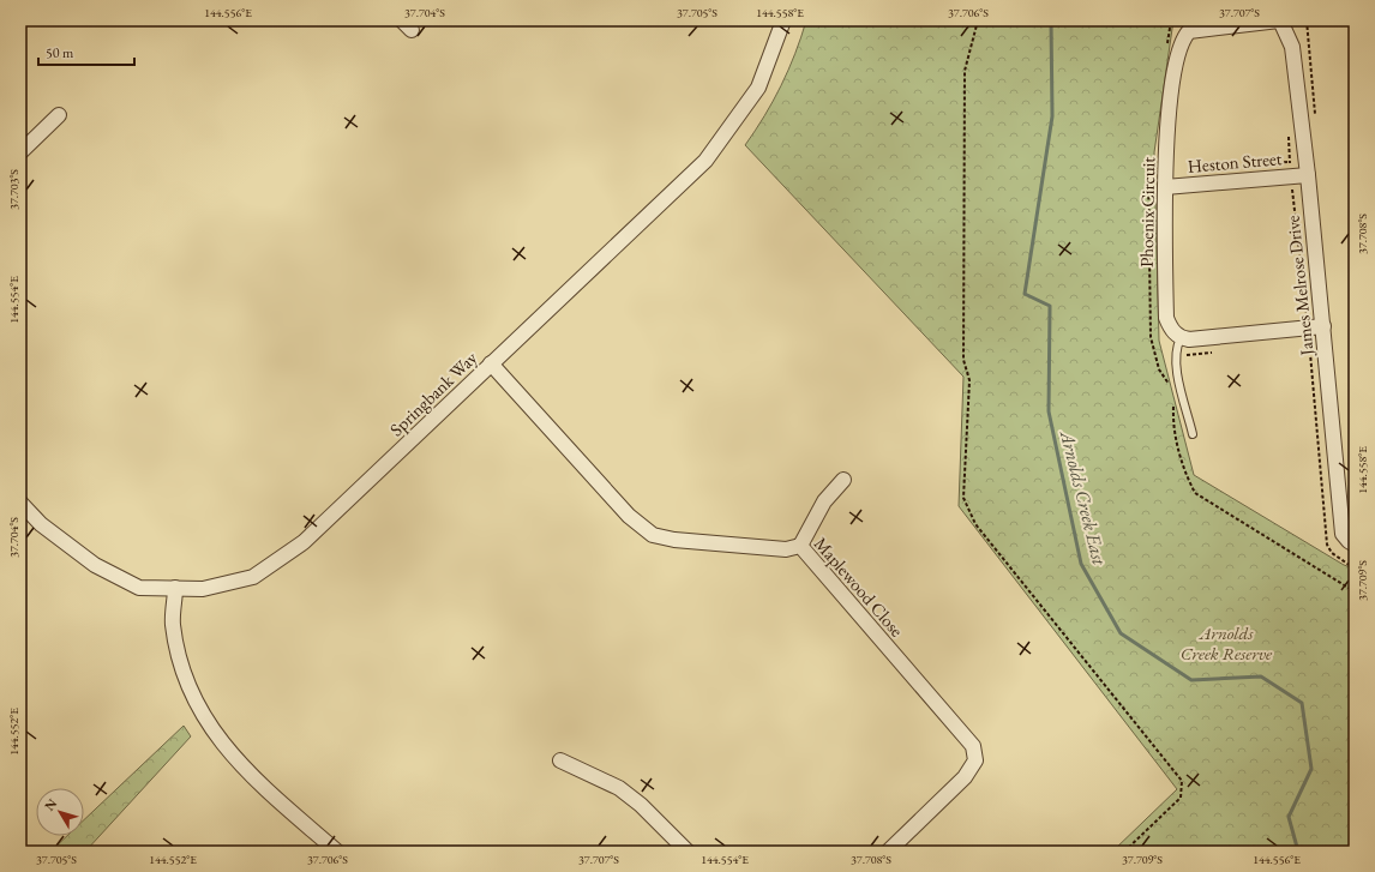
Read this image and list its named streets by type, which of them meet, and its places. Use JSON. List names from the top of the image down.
{
  "streets": {
    "street": [
      "Heston Street",
      "Phoenix Circuit",
      "James Melrose Drive",
      "Springbank Way",
      "Maplewood Close"
    ]
  },
  "crossings": [
    ["Heston Street", "Phoenix Circuit"],
    ["Heston Street", "James Melrose Drive"],
    ["Phoenix Circuit", "James Melrose Drive"],
    ["Springbank Way", "Maplewood Close"]
  ],
  "water": ["Arnolds Creek East"],
  "parks": ["Arnolds Creek Reserve"],
  "scale_bar": "50 m",
  "north": "top left",
  "coordinates": [
    "144.556°E",
    "37.704°S",
    "37.705°S",
    "144.558°E",
    "37.706°S",
    "37.707°S",
    "37.703°S",
    "37.708°S",
    "144.554°E",
    "37.709°S",
    "144.552°E"
  ]
}
